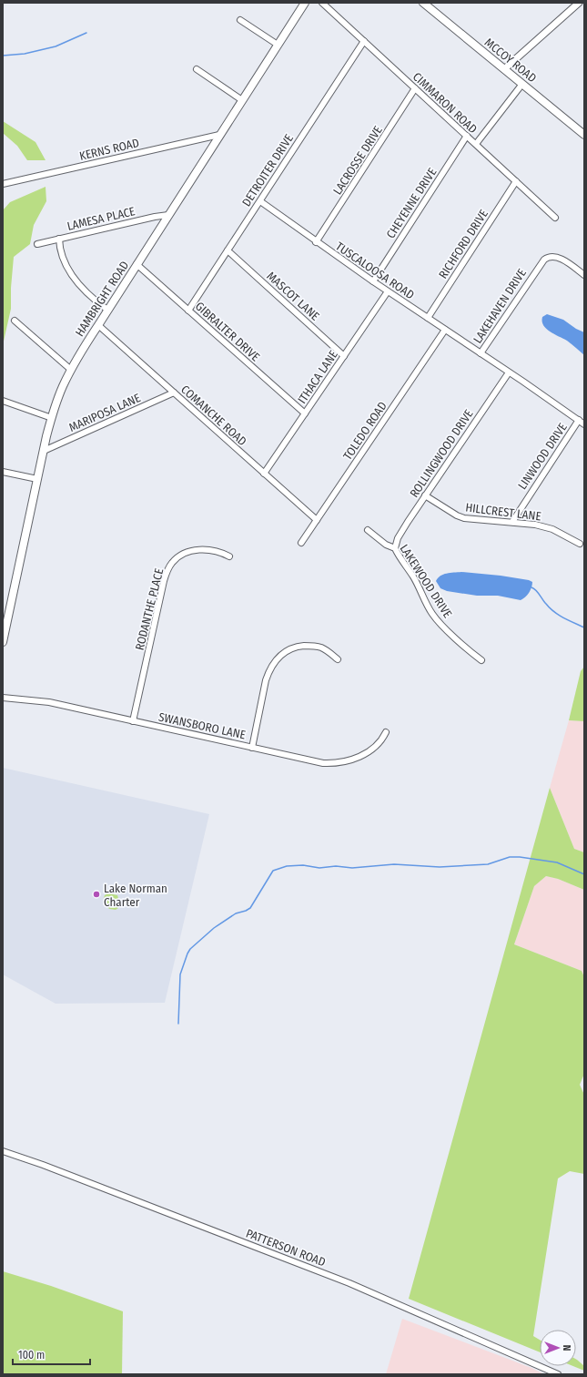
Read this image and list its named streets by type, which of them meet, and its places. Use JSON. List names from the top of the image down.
{
  "streets": {
    "main road": ["MCCOY ROAD", "HAMBRIGHT ROAD"],
    "street": [
      "CIMMARON ROAD",
      "KERNS ROAD",
      "LACROSSE DRIVE",
      "DETROITER DRIVE",
      "CHEYENNE DRIVE",
      "LAMESA PLACE",
      "RICHFORD DRIVE",
      "TUSCALOOSA ROAD",
      "MASCOT LANE",
      "LAKEHAVEN DRIVE",
      "GIBRALTER DRIVE",
      "ITHACA LANE",
      "MARIPOSA LANE",
      "COMANCHE ROAD",
      "TOLEDO ROAD",
      "ROLLINGWOOD DRIVE",
      "LINWOOD DRIVE",
      "HILLCREST LANE",
      "LAKEWOOD DRIVE",
      "RODANTHE PLACE",
      "SWANSBORO LANE",
      "PATTERSON ROAD"
    ]
  },
  "crossings": [
    ["CIMMARON ROAD", "LACROSSE DRIVE"],
    ["CIMMARON ROAD", "DETROITER DRIVE"],
    ["CIMMARON ROAD", "CHEYENNE DRIVE"],
    ["CIMMARON ROAD", "RICHFORD DRIVE"],
    ["KERNS ROAD", "HAMBRIGHT ROAD"],
    ["LACROSSE DRIVE", "TUSCALOOSA ROAD"],
    ["DETROITER DRIVE", "TUSCALOOSA ROAD"],
    ["DETROITER DRIVE", "MASCOT LANE"],
    ["DETROITER DRIVE", "GIBRALTER DRIVE"],
    ["CHEYENNE DRIVE", "TUSCALOOSA ROAD"],
    ["LAMESA PLACE", "HAMBRIGHT ROAD"],
    ["RICHFORD DRIVE", "TUSCALOOSA ROAD"],
    ["TUSCALOOSA ROAD", "LAKEHAVEN DRIVE"],
    ["TUSCALOOSA ROAD", "ITHACA LANE"],
    ["TUSCALOOSA ROAD", "TOLEDO ROAD"],
    ["MASCOT LANE", "ITHACA LANE"],
    ["HAMBRIGHT ROAD", "GIBRALTER DRIVE"],
    ["HAMBRIGHT ROAD", "MARIPOSA LANE"],
    ["HAMBRIGHT ROAD", "COMANCHE ROAD"],
    ["LAKEHAVEN DRIVE", "ROLLINGWOOD DRIVE"],
    ["LAKEHAVEN DRIVE", "LINWOOD DRIVE"],
    ["GIBRALTER DRIVE", "ITHACA LANE"],
    ["ITHACA LANE", "COMANCHE ROAD"],
    ["MARIPOSA LANE", "COMANCHE ROAD"],
    ["COMANCHE ROAD", "TOLEDO ROAD"],
    ["ROLLINGWOOD DRIVE", "HILLCREST LANE"],
    ["ROLLINGWOOD DRIVE", "LAKEWOOD DRIVE"],
    ["LINWOOD DRIVE", "HILLCREST LANE"],
    ["RODANTHE PLACE", "SWANSBORO LANE"]
  ],
  "places": ["Lake Norman Charter"],
  "scale_bar": "100 m",
  "north": "right"
}
